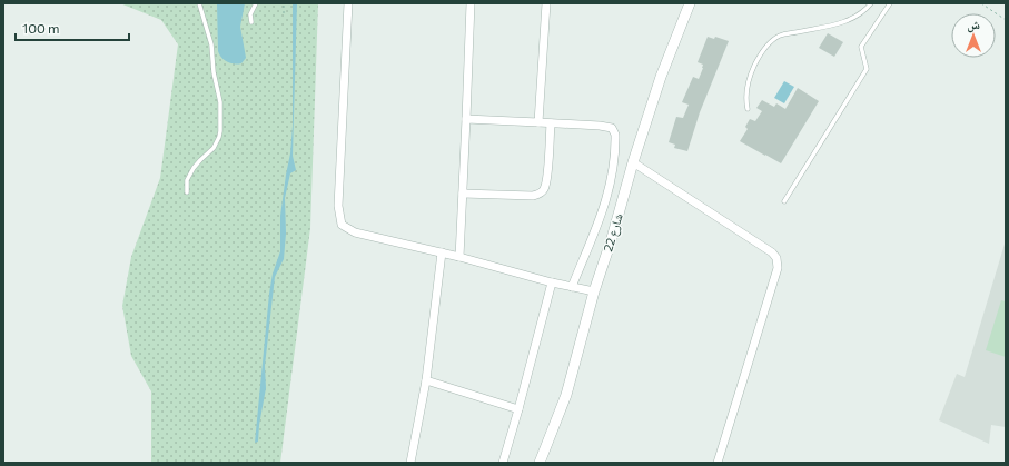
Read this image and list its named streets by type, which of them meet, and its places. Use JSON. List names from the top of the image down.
{
  "streets": {
    "street": ["شارع 22"]
  },
  "scale_bar": "100 m",
  "north": "top"
}
